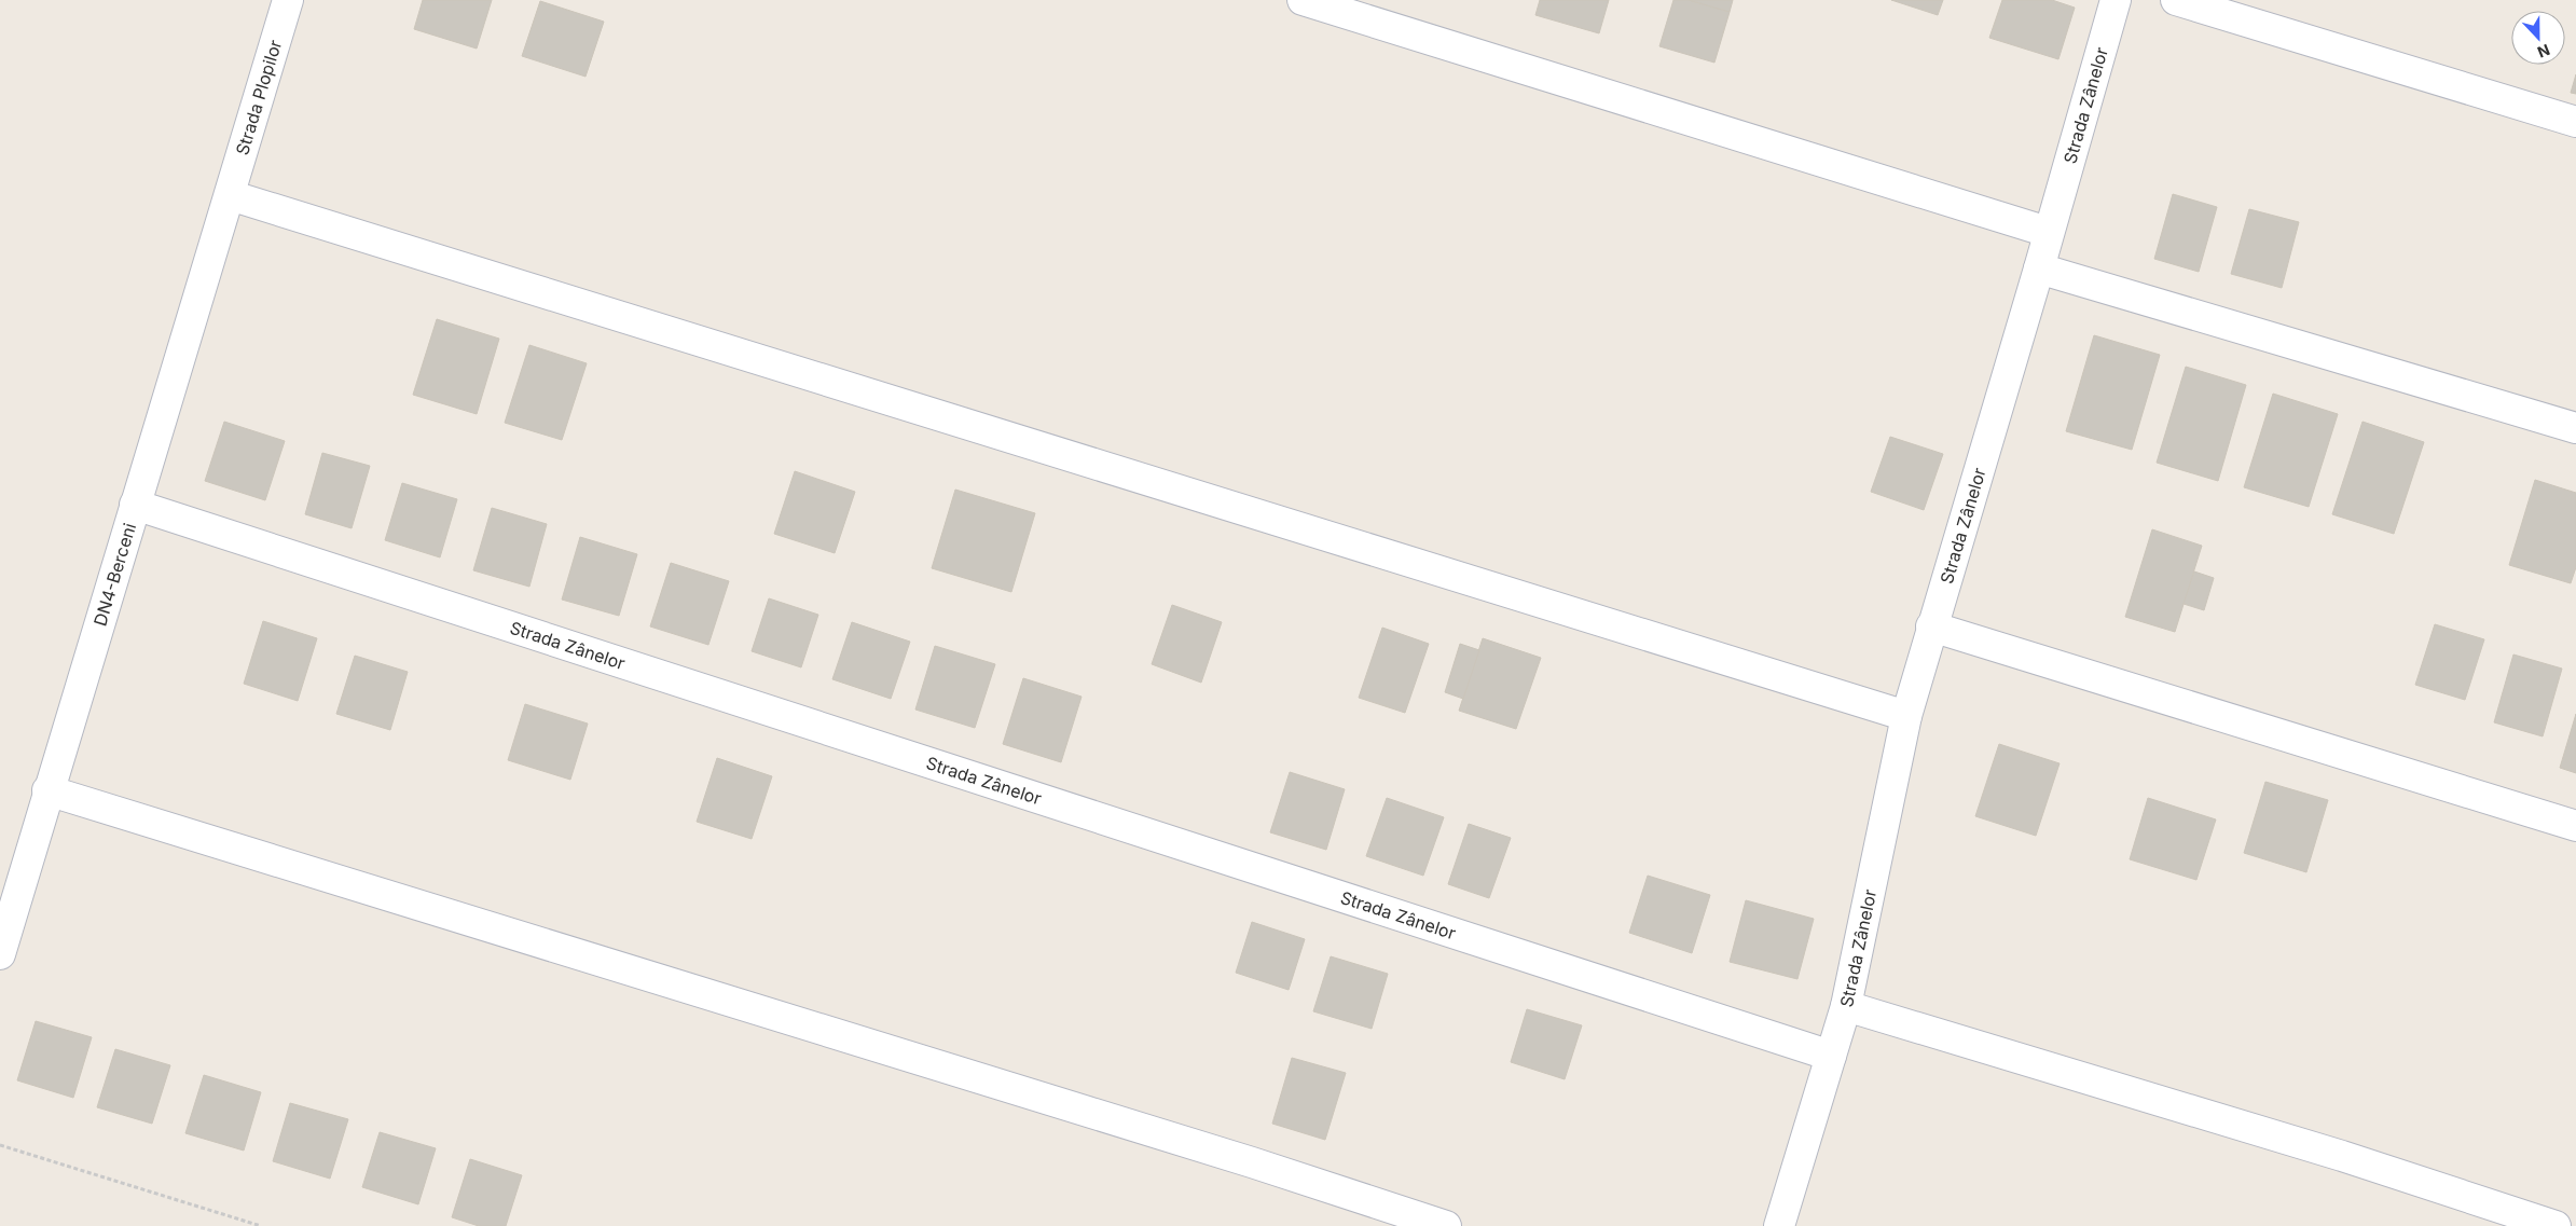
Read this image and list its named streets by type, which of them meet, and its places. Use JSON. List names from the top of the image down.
{
  "streets": {
    "street": ["Strada Plopilor", "Strada Zânelor", "DN4-Berceni"]
  },
  "crossings": [
    ["Strada Plopilor", "DN4-Berceni"],
    ["Strada Zânelor", "DN4-Berceni"]
  ],
  "north": "bottom"
}
